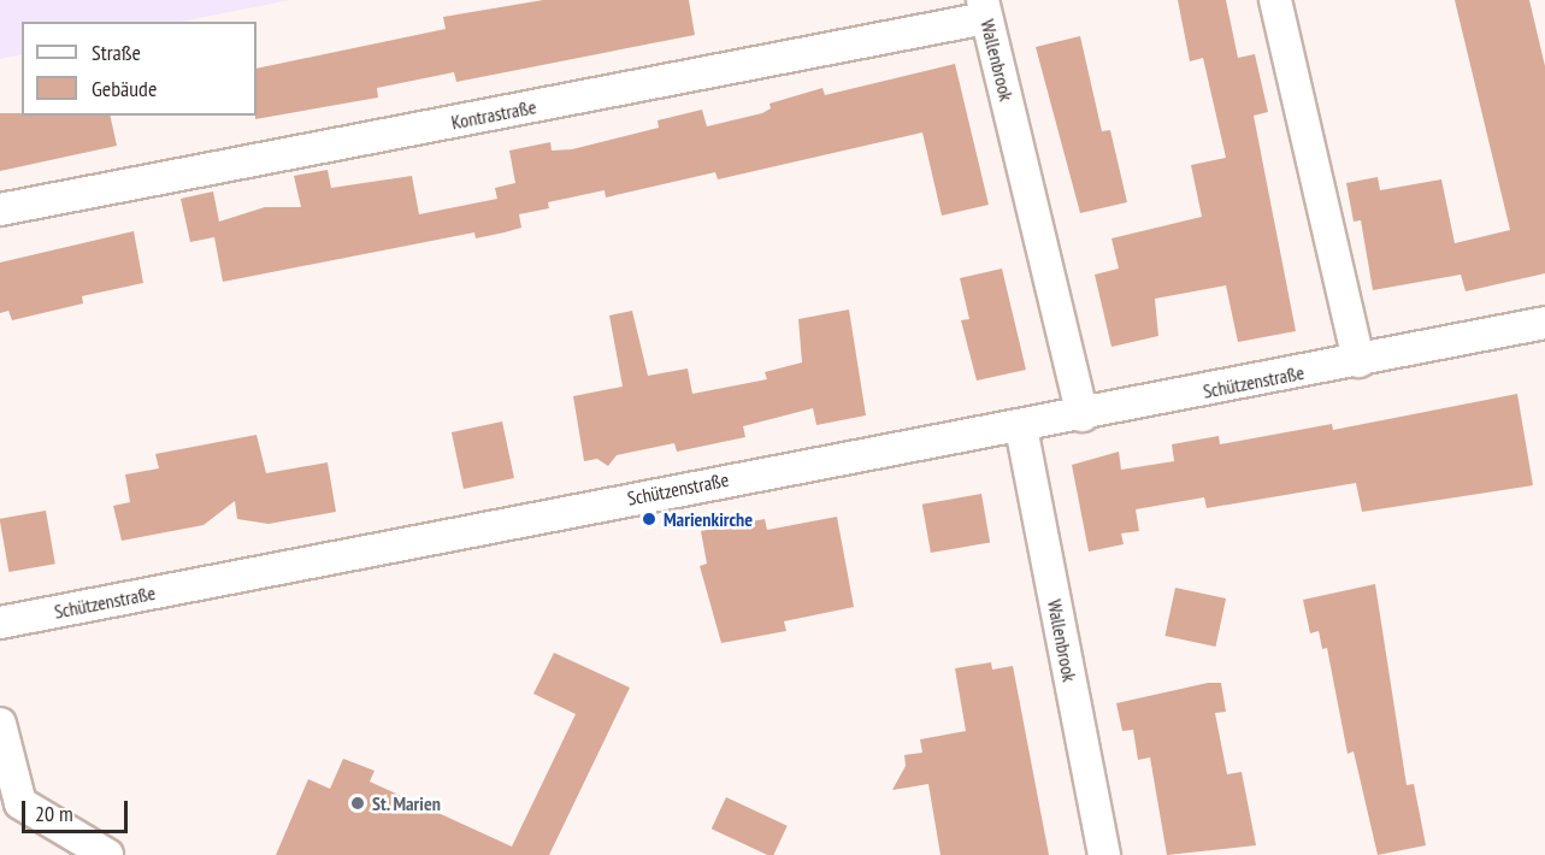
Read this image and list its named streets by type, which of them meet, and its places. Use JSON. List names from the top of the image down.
{
  "streets": {
    "street": ["Wallenbrook", "Kontrastraße", "Schützenstraße"]
  },
  "crossings": [
    ["Wallenbrook", "Kontrastraße"],
    ["Wallenbrook", "Schützenstraße"]
  ],
  "places": ["Marienkirche", "St. Marien"],
  "legend": ["Straße", "Gebäude"],
  "scale_bar": "20 m"
}
